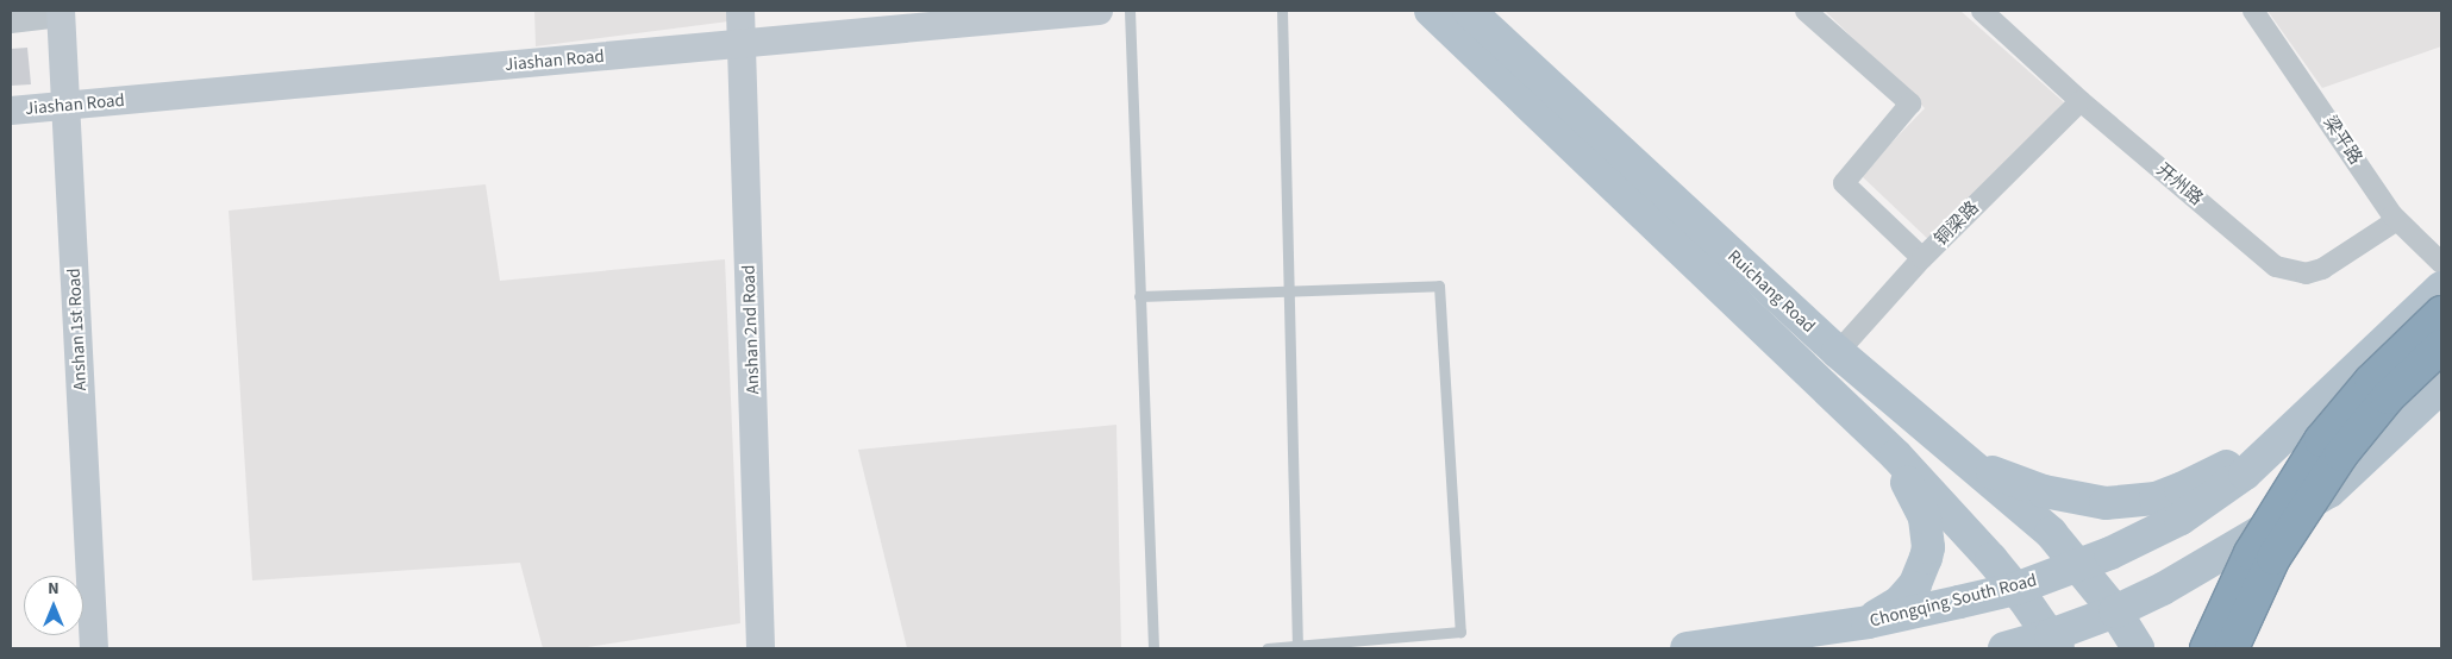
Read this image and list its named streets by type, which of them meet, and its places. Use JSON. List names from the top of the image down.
{
  "streets": {
    "main road": ["Ruichang Road", "Chongqing South Road"],
    "street": [
      "Jiashan Road",
      "梁平路",
      "开州路",
      "铜梁路",
      "Anshan 1st Road",
      "Anshan 2nd Road"
    ]
  },
  "crossings": [
    ["Jiashan Road", "Anshan 1st Road"],
    ["Jiashan Road", "Anshan 2nd Road"],
    ["梁平路", "开州路"],
    ["开州路", "铜梁路"],
    ["铜梁路", "Ruichang Road"],
    ["Ruichang Road", "Chongqing South Road"]
  ],
  "north": "top"
}
